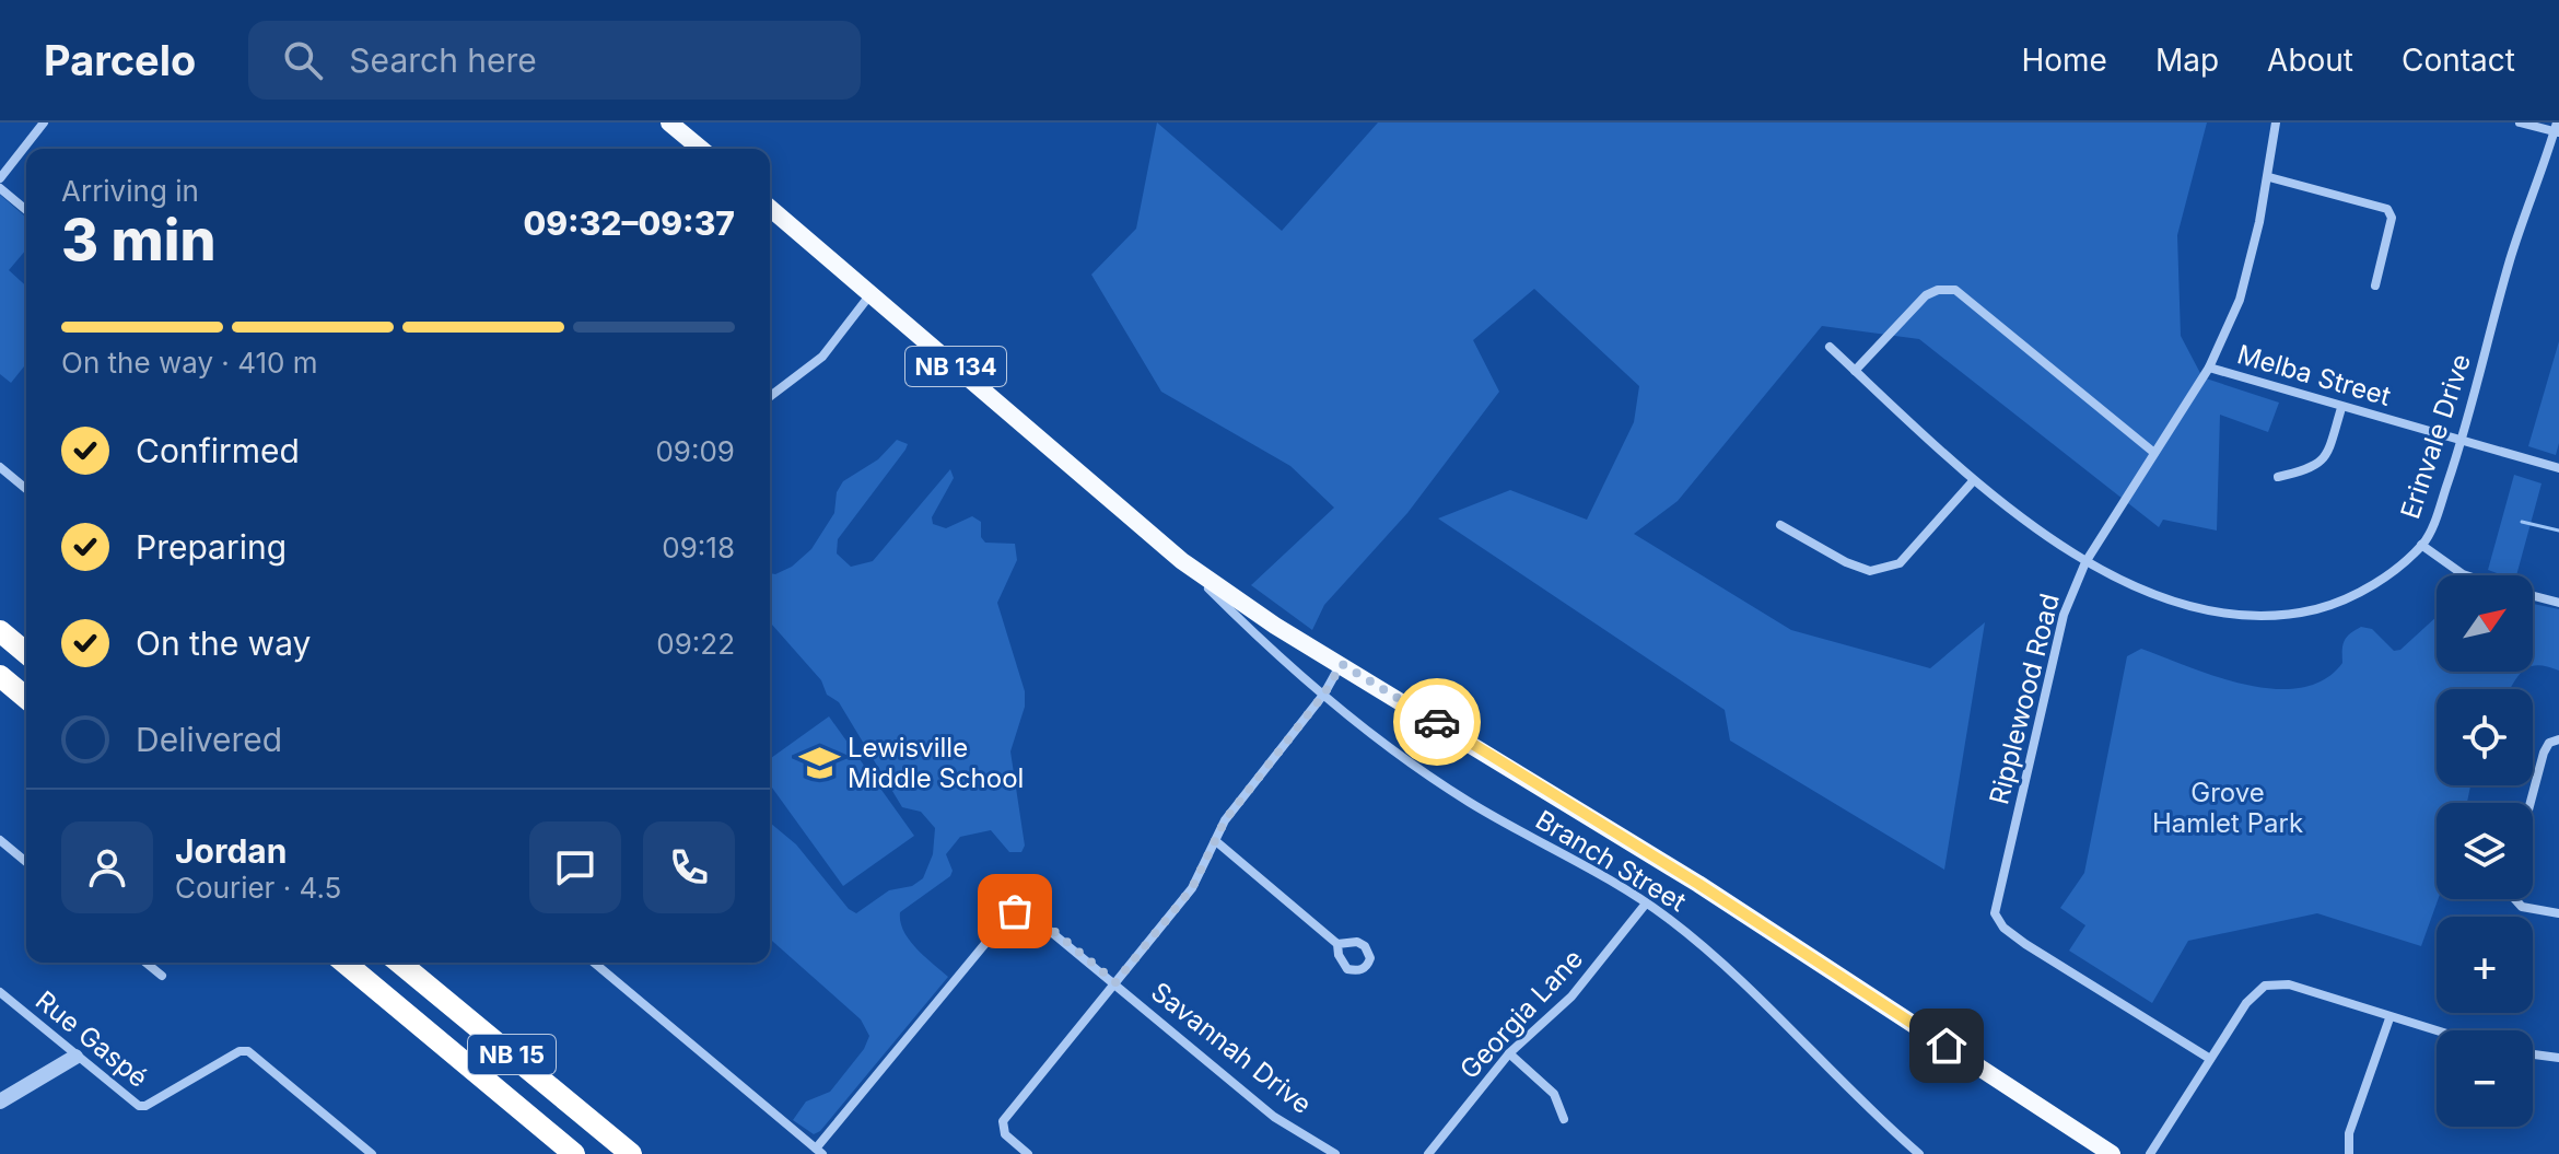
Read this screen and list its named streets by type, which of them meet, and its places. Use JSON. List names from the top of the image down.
{
  "streets": {
    "highway": ["NB 15"],
    "main road": ["NB 134"],
    "street": [
      "Melba Street",
      "Erinvale Drive",
      "Ripplewood Road",
      "Branch Street",
      "Georgia Lane",
      "Rue Gaspé",
      "Savannah Drive"
    ]
  },
  "crossings": [
    ["NB 134", "Branch Street"],
    ["Melba Street", "Erinvale Drive"],
    ["Melba Street", "Ripplewood Road"],
    ["Erinvale Drive", "Ripplewood Road"],
    ["Branch Street", "Georgia Lane"]
  ],
  "parks": ["Grove Hamlet Park"],
  "places": {
    "school or university": ["Lewisville Middle School"]
  },
  "north": "top right",
  "page": {
    "header": "Parcelo",
    "search": "Search here",
    "nav": [
      "Home",
      "Map",
      "About",
      "Contact"
    ],
    "heading": ["3 min", "Arriving in", "09:32–09:37"],
    "panel": ["Jordan", "Courier · 4.5"],
    "bar": "On the way · 410 m",
    "list": [
      ["Confirmed", "09:09"],
      ["Preparing", "09:18"],
      ["On the way", "09:22"],
      "Delivered"
    ],
    "map_buttons": ["+", "−"]
  }
}
